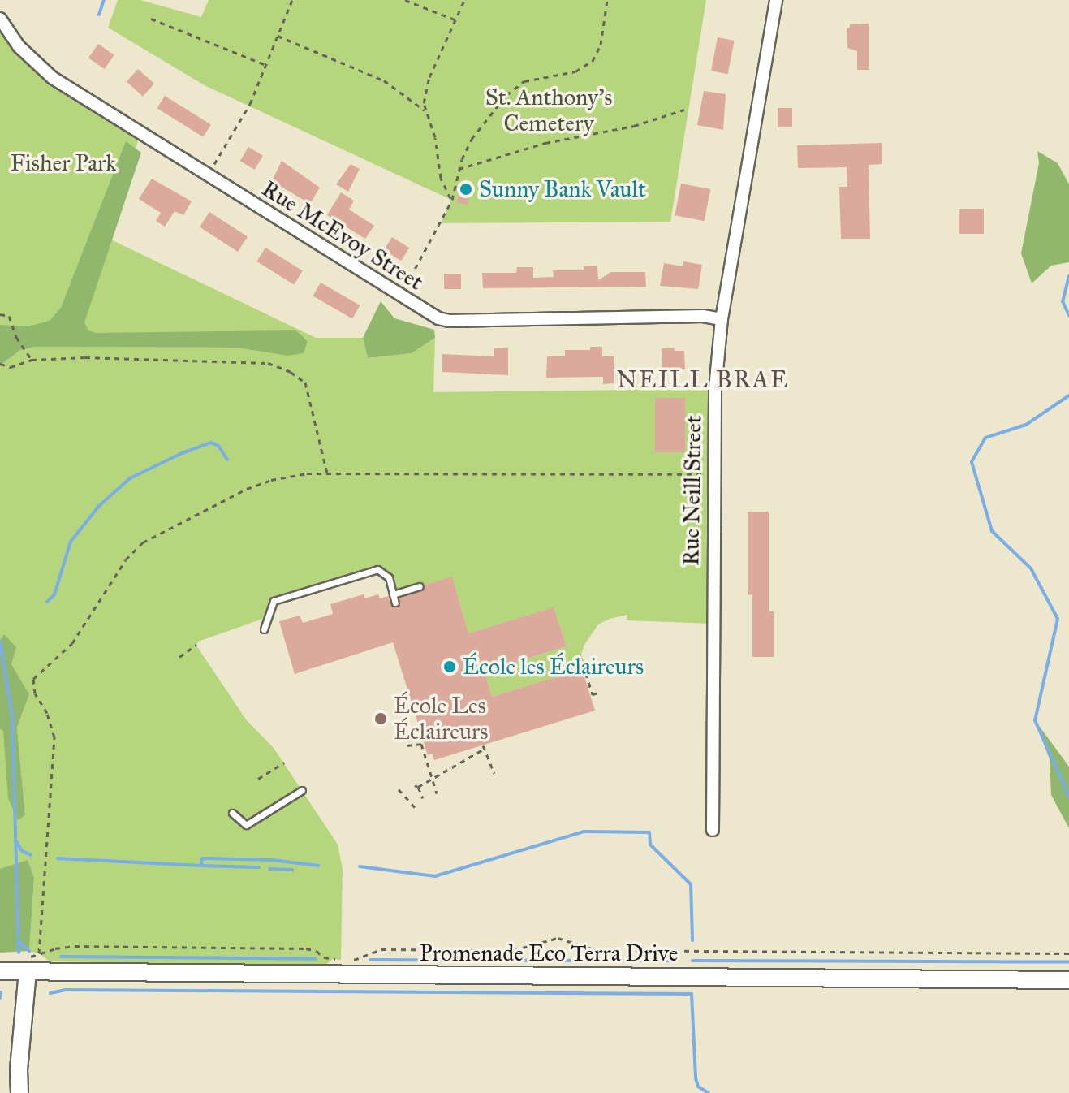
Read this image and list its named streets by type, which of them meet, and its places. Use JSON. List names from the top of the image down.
{
  "streets": {
    "street": ["Rue McEvoy Street", "Rue Neill Street", "Promenade Eco Terra Drive"]
  },
  "crossings": [
    ["Rue McEvoy Street", "Rue Neill Street"]
  ],
  "districts": ["NEILL BRAE"],
  "parks": ["St. Anthony’s Cemetery", "Fisher Park"],
  "places": ["Sunny Bank Vault", "École les Éclaireurs", "École Les Éclaireurs"]
}
